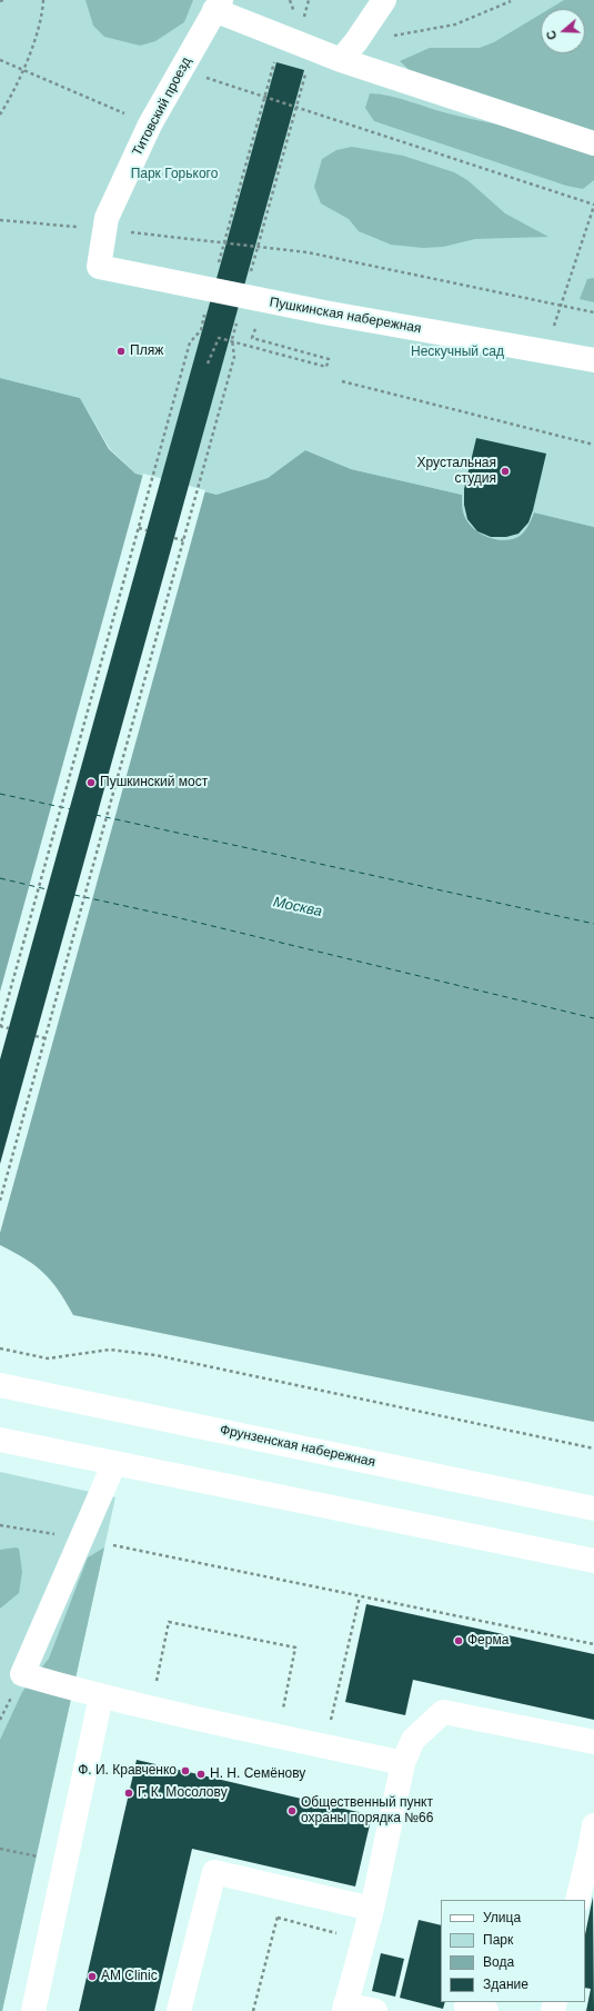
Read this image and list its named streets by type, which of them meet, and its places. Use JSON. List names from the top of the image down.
{
  "streets": {
    "main road": ["Титовский проезд", "Пушкинская набережная", "Фрунзенская набережная"]
  },
  "crossings": [
    ["Титовский проезд", "Пушкинская набережная"]
  ],
  "water": ["Москва"],
  "parks": ["Парк Горького", "Нескучный сад"],
  "places": [
    "Пляж",
    "Хрустальная студия",
    "Пушкинский мост",
    "Ферма",
    "Ф. И. Кравченко",
    "Н. Н. Семёнову",
    "Г. К. Мосолову",
    "Общественный пункт охраны порядка №66",
    "AM Clinic"
  ],
  "legend": [
    "Улица",
    "Парк",
    "Вода",
    "Здание"
  ],
  "north": "left"
}
